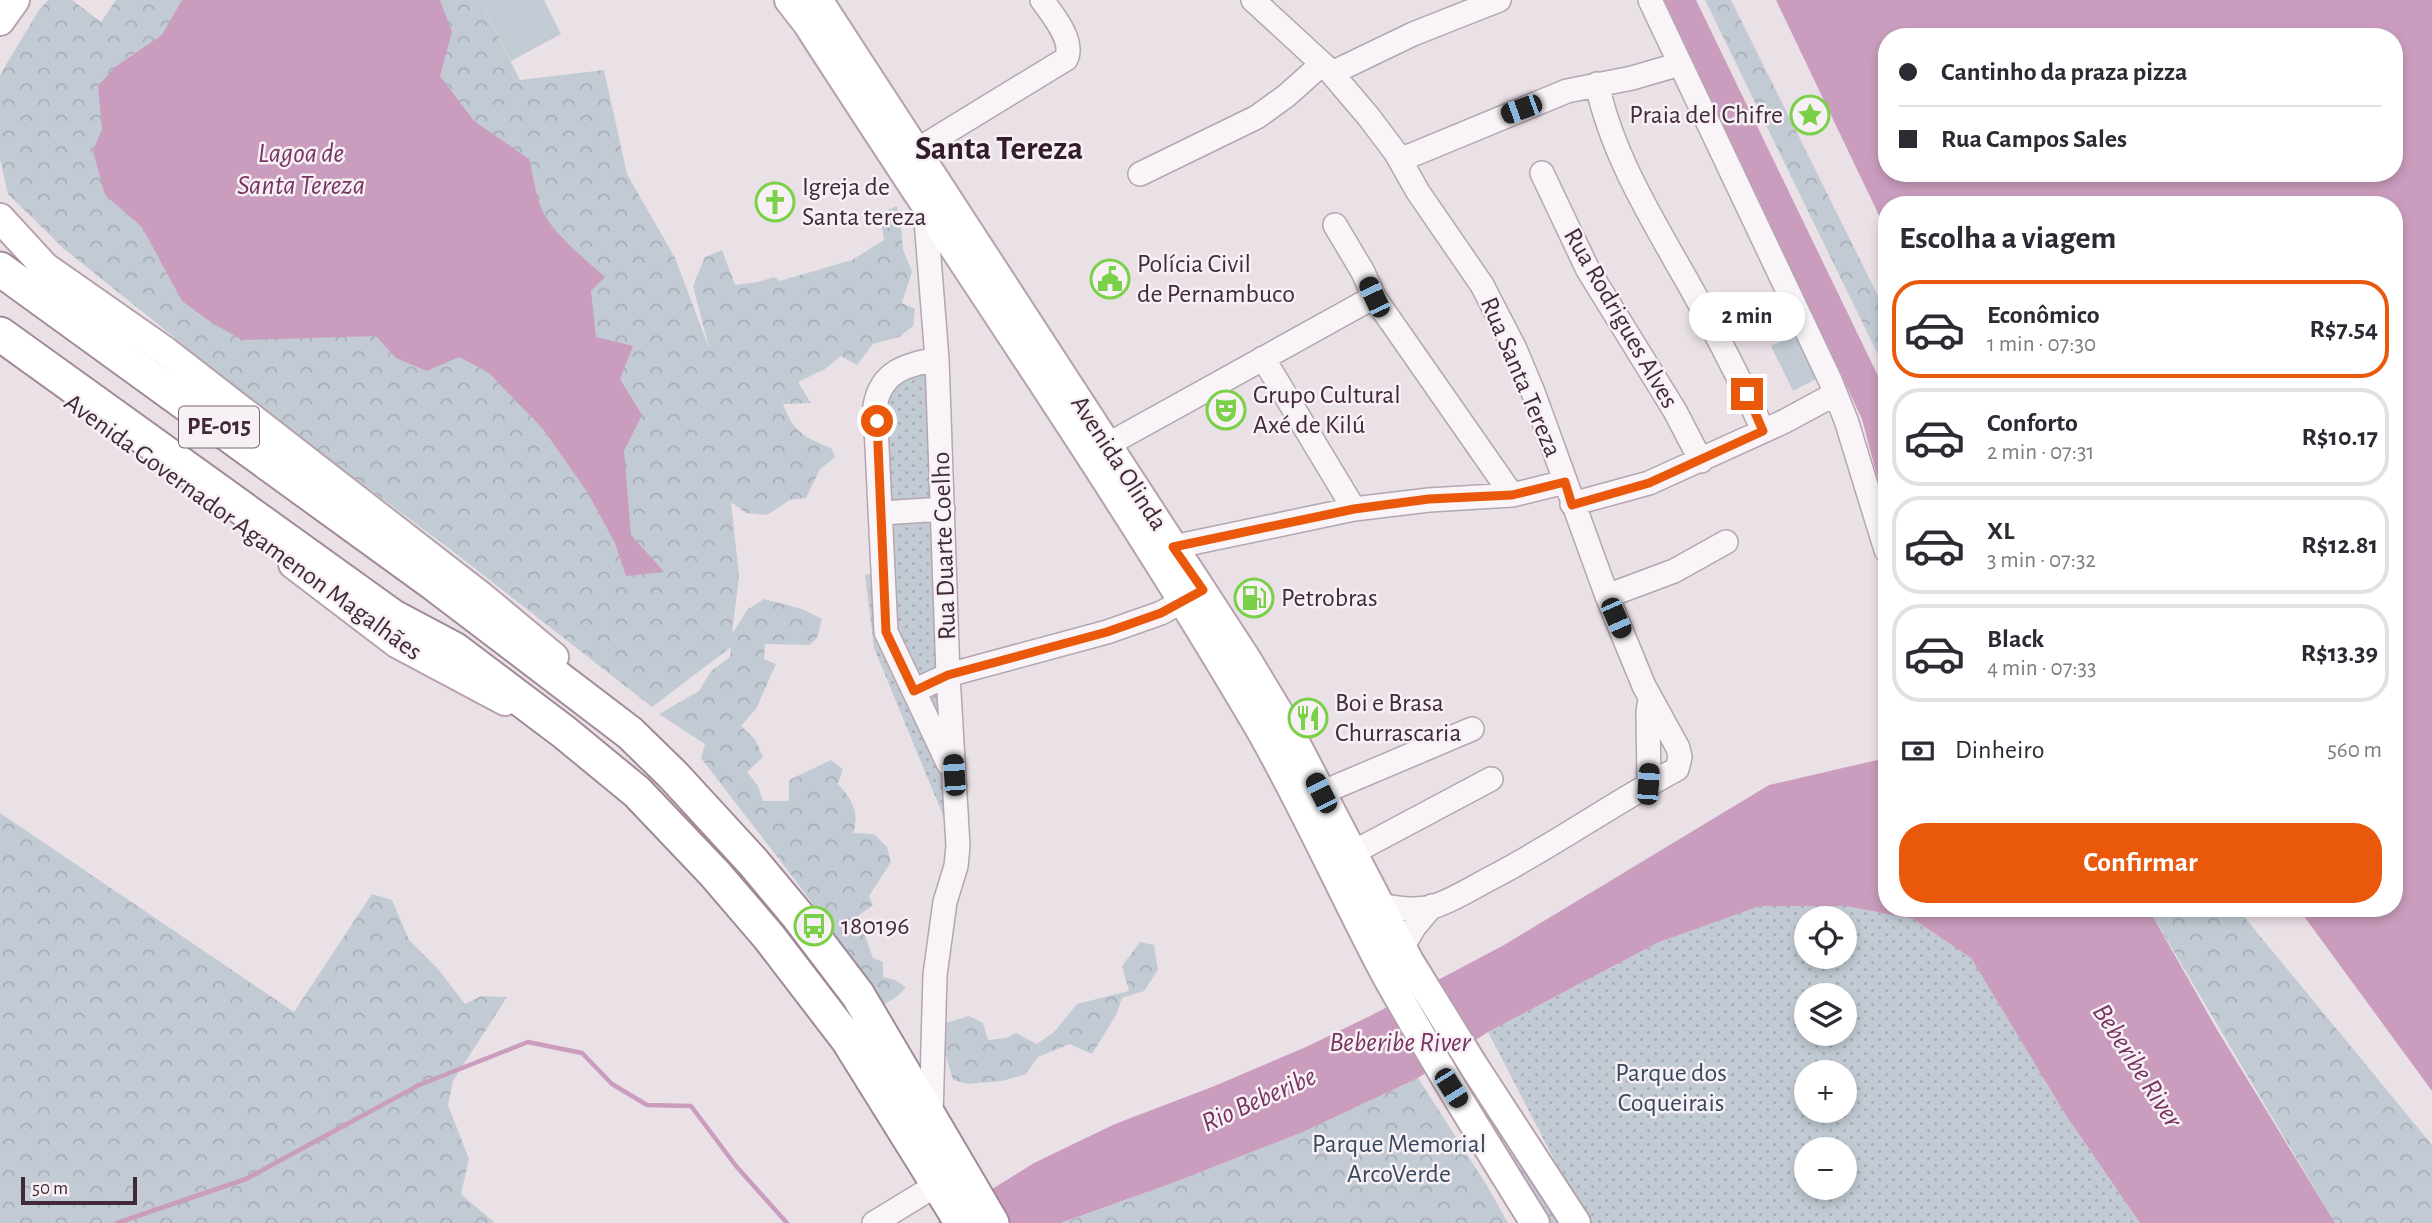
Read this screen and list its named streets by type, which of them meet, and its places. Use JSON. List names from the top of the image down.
{
  "streets": {
    "highway": ["PE-015", "Avenida Governador Agamenon Magalhães"],
    "main road": ["Avenida Olinda"],
    "street": ["Rua Rodrigues Alves", "Rua Santa Tereza", "Rua Duarte Coelho"]
  },
  "crossings": [
    ["Avenida Olinda", "Rua Duarte Coelho"],
    ["Avenida Governador Agamenon Magalhães", "Rua Duarte Coelho"]
  ],
  "districts": ["Santa Tereza"],
  "water": ["Lagoa de Santa Tereza", "Beberibe River", "Rio Beberibe"],
  "parks": ["Parque dos Coqueirais", "Parque Memorial ArcoVerde"],
  "places": {
    "place": ["Praia del Chifre"],
    "church": ["Igreja de Santa tereza"],
    "public building": ["Polícia Civil de Pernambuco"],
    "theatre": ["Grupo Cultural Axé de Kilú"],
    "fuel station": ["Petrobras"],
    "restaurant": ["Boi e Brasa Churrascaria"],
    "bus stop": ["180196"]
  },
  "scale_bar": "50 m",
  "page": {
    "banner": ["Cantinho da praza pizza", "Rua Campos Sales"],
    "heading": "Escolha a viagem",
    "list": [
      {
        "name": "Econômico",
        "note": "1 min · 07:30",
        "value": "R$7.54"
      },
      {
        "name": "Conforto",
        "note": "2 min · 07:31",
        "value": "R$10.17"
      },
      {
        "name": "XL",
        "note": "3 min · 07:32",
        "value": "R$12.81"
      },
      {
        "name": "Black",
        "note": "4 min · 07:33",
        "value": "R$13.39"
      }
    ],
    "bubble": "2 min",
    "pay": ["Dinheiro", "560 m"],
    "buttons": "Confirmar",
    "map_buttons": ["+", "−"],
    "scale": "50 m"
  }
}
